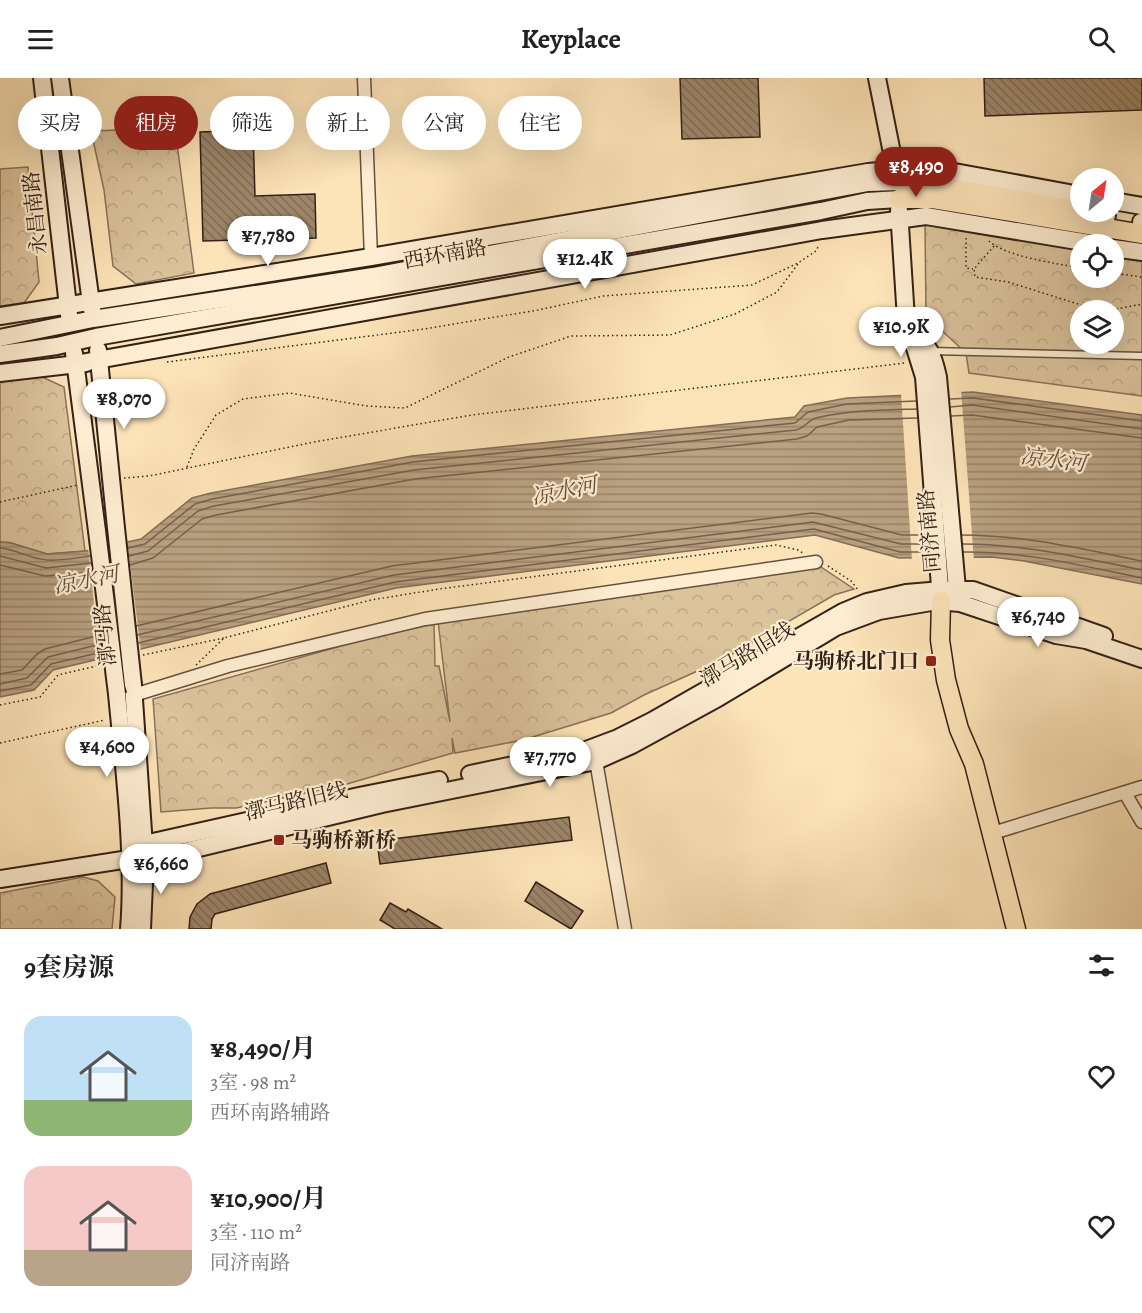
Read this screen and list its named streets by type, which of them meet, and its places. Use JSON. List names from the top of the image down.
{
  "streets": {
    "main road": [
      "永昌南路",
      "西环南路",
      "同济南路",
      "漷马路",
      "漷马路旧线"
    ]
  },
  "crossings": [
    ["永昌南路", "西环南路"],
    ["永昌南路", "漷马路"],
    ["西环南路", "漷马路"],
    ["同济南路", "漷马路旧线"],
    ["漷马路", "漷马路旧线"]
  ],
  "water": ["凉水河"],
  "places": {
    "transit": ["马驹桥北门口", "马驹桥新桥"]
  },
  "north": "top right",
  "page": {
    "header": "Keyplace",
    "chip": [
      "买房",
      "租房",
      "筛选",
      "新上",
      "公寓",
      "住宅"
    ],
    "price": [
      "¥8,490",
      "¥7,780",
      "¥12.4K",
      "¥10.9K",
      "¥8,070",
      "¥6,740",
      "¥4,600",
      "¥7,770",
      "¥6,660"
    ],
    "heading": "9套房源",
    "list": [
      {
        "name": "¥8,490/月",
        "note": "3室 · 98 m² · 西环南路辅路"
      },
      {
        "name": "¥10,900/月",
        "note": "3室 · 110 m² · 同济南路"
      }
    ]
  }
}
